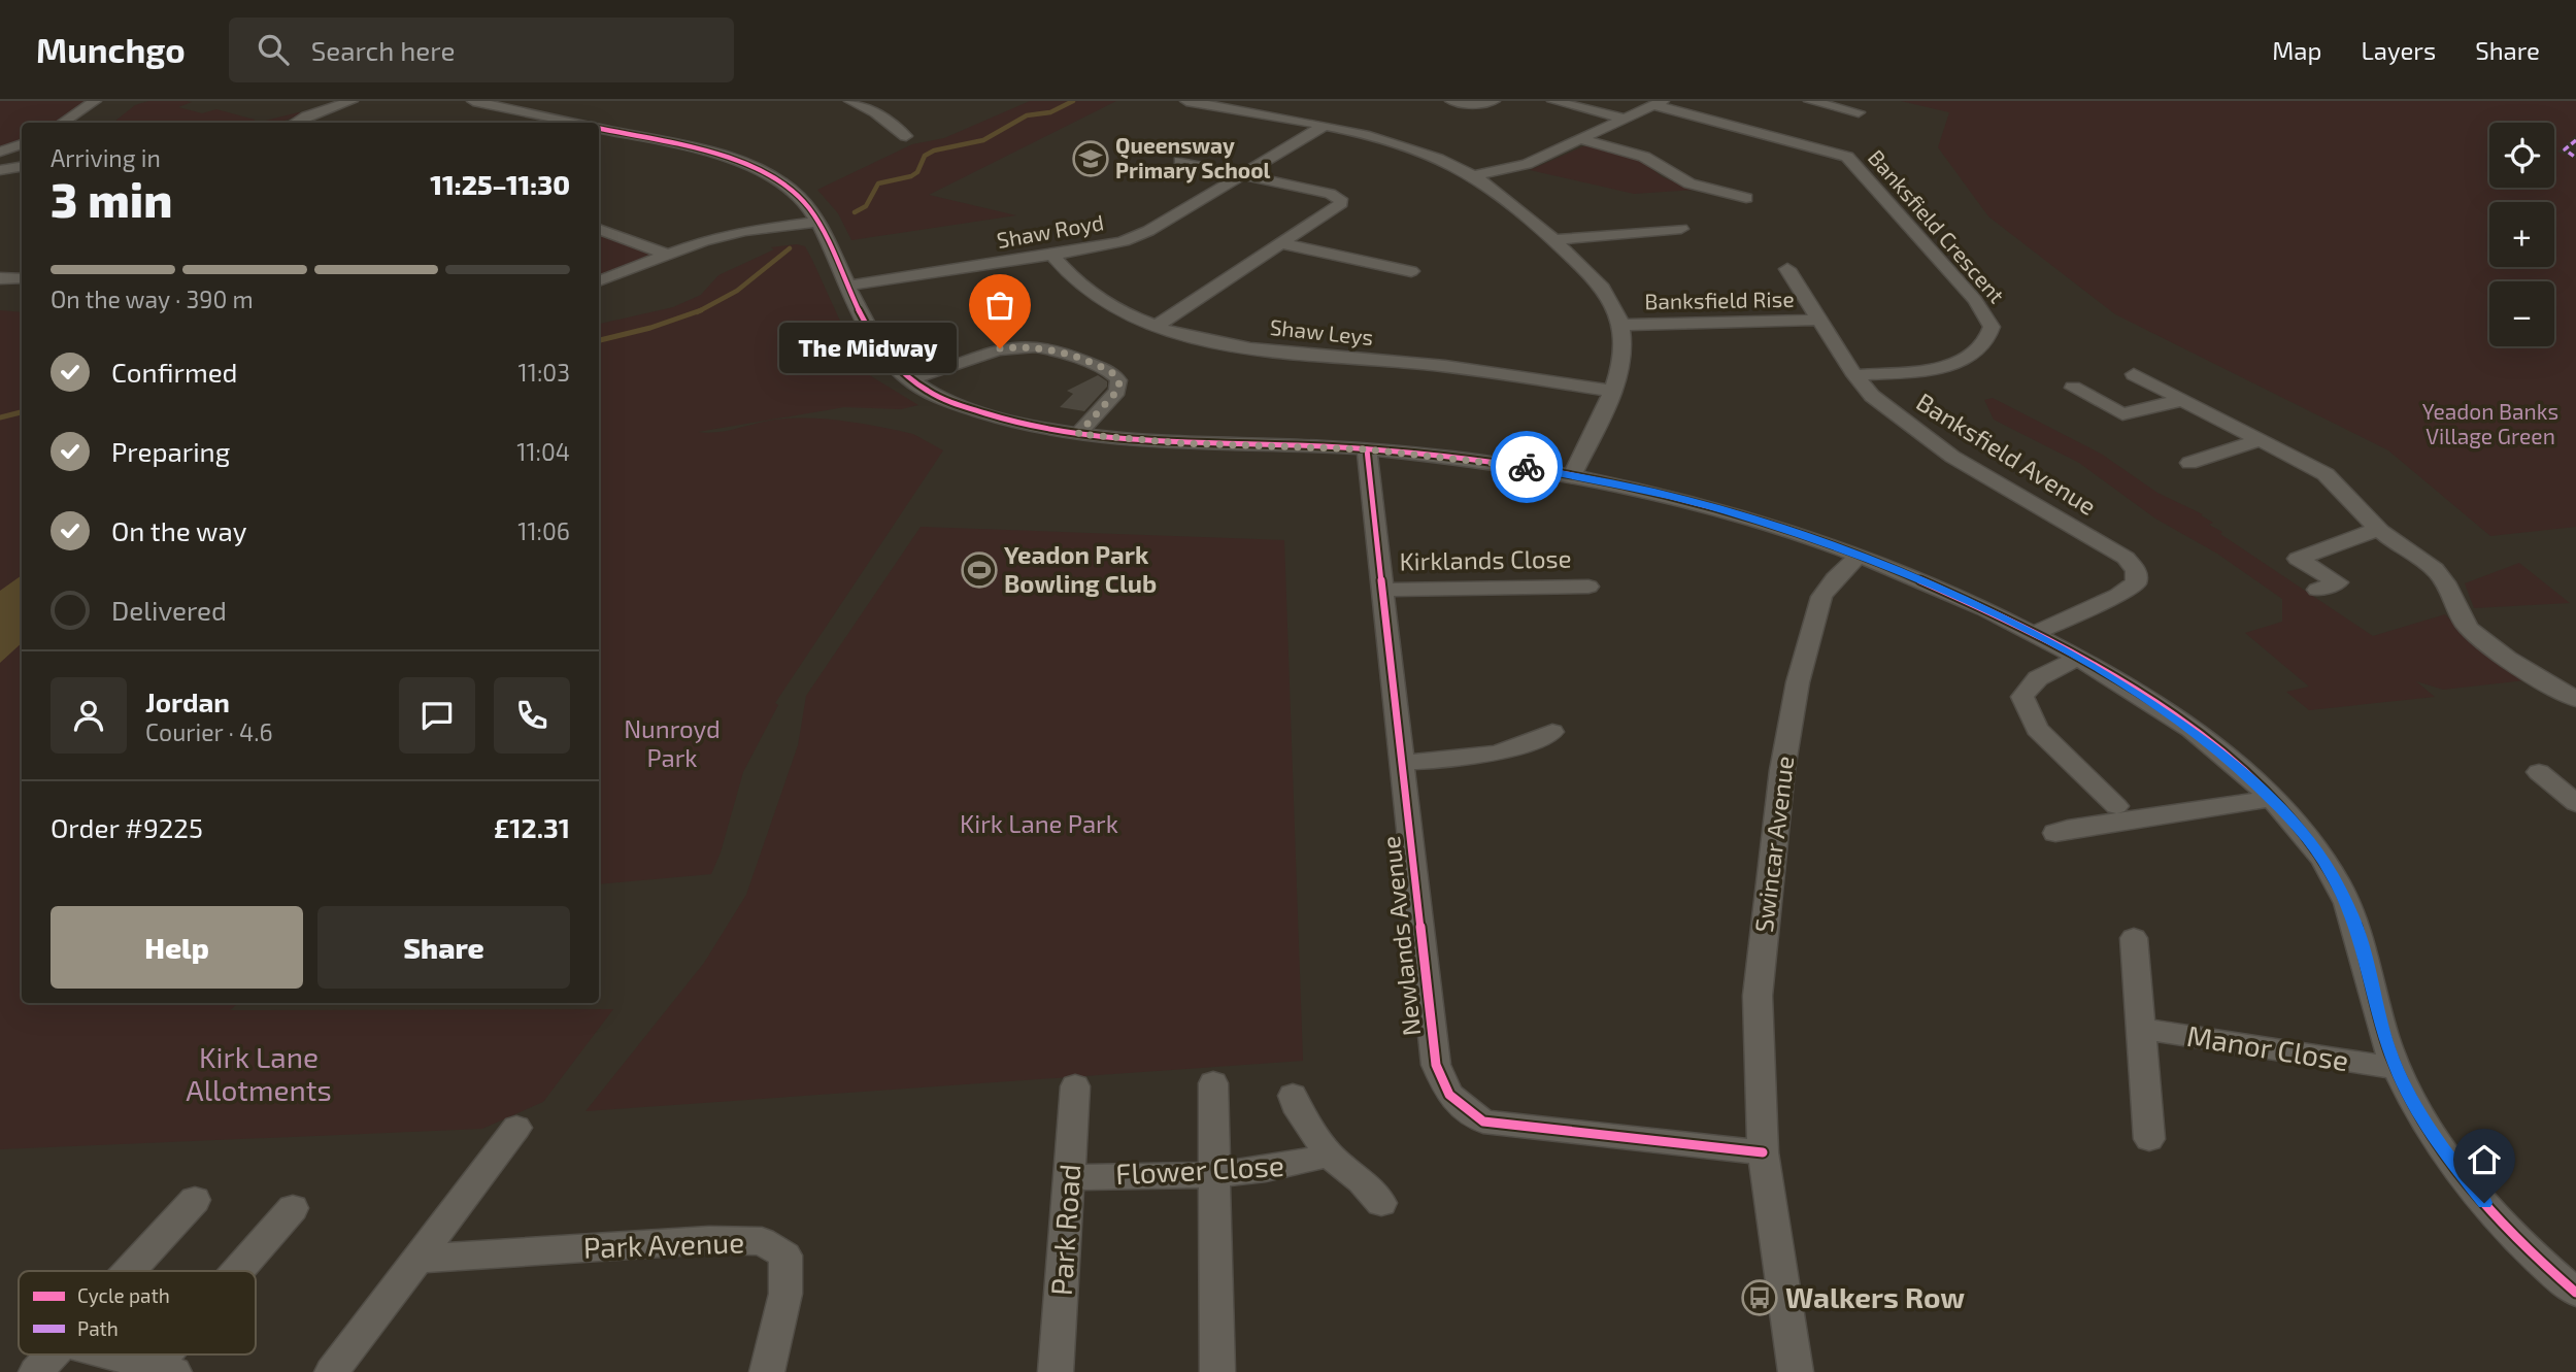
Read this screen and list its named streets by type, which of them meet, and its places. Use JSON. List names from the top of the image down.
{
  "streets": {
    "street": [
      "Banksfield Crescent",
      "Shaw Royd",
      "Banksfield Rise",
      "Shaw Leys",
      "Banksfield Avenue",
      "Kirklands Close",
      "Swincar Avenue",
      "Newlands Avenue",
      "Manor Close",
      "Flower Close",
      "Park Road",
      "Park Avenue"
    ]
  },
  "crossings": [
    ["Banksfield Crescent", "Banksfield Avenue"],
    ["Shaw Royd", "Shaw Leys"],
    ["Banksfield Rise", "Banksfield Avenue"],
    ["Kirklands Close", "Newlands Avenue"],
    ["Swincar Avenue", "Newlands Avenue"],
    ["Flower Close", "Park Road"]
  ],
  "parks": [
    "Yeadon Banks Village Green",
    "Nunroyd Park",
    "Kirk Lane Park",
    "Kirk Lane Allotments"
  ],
  "places": {
    "school or university": ["Queensway Primary School"],
    "other": ["The Midway"],
    "sports": ["Yeadon Park Bowling Club"],
    "bus stop": ["Walkers Row"]
  },
  "legend": ["Cycle path", "Path"],
  "page": {
    "header": "Munchgo",
    "search": "Search here",
    "nav": ["Map", "Layers", "Share"],
    "map_buttons": ["+", "−"],
    "heading": ["3 min", "Arriving in", "11:25–11:30"],
    "panel": [
      "Jordan",
      "Courier · 4.6",
      "Order #9225",
      "£12.31"
    ],
    "bar": "On the way · 390 m",
    "bubble": "The Midway",
    "list": [
      ["Confirmed", "11:03"],
      ["Preparing", "11:04"],
      ["On the way", "11:06"],
      "Delivered"
    ],
    "buttons": ["Help", "Share"]
  }
}
